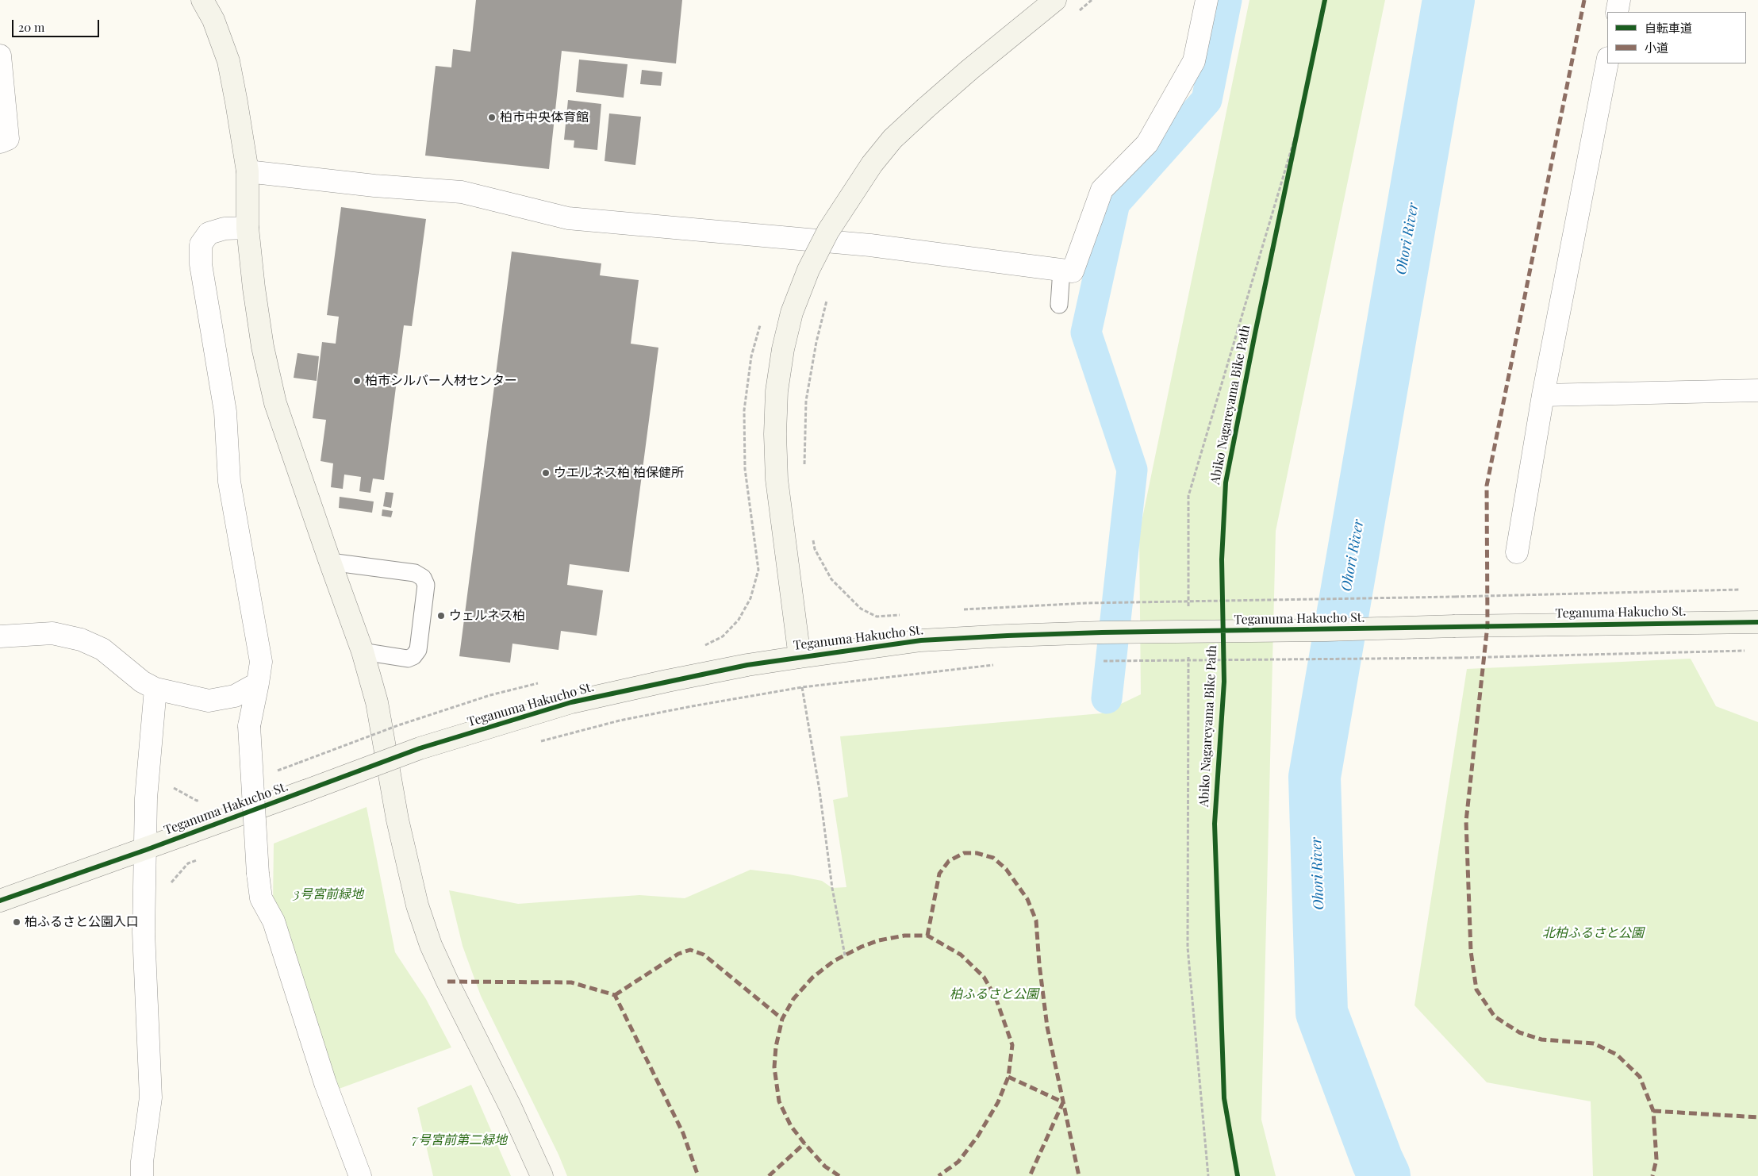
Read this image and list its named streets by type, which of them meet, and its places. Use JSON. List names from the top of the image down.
{
  "streets": {
    "street": ["Teganuma Hakucho St."],
    "cycle path": ["Abiko Nagareyama Bike Path"]
  },
  "water": ["Ohori River"],
  "parks": [
    "3号宮前緑地",
    "北柏ふるさと公園",
    "柏ふるさと公園",
    "7号宮前第二緑地"
  ],
  "places": [
    "柏市中央体育館",
    "柏市シルバー人材センター",
    "ウエルネス柏 柏保健所",
    "ウェルネス柏",
    "柏ふるさと公園入口"
  ],
  "legend": ["自転車道", "小道"],
  "scale_bar": "20 m"
}
